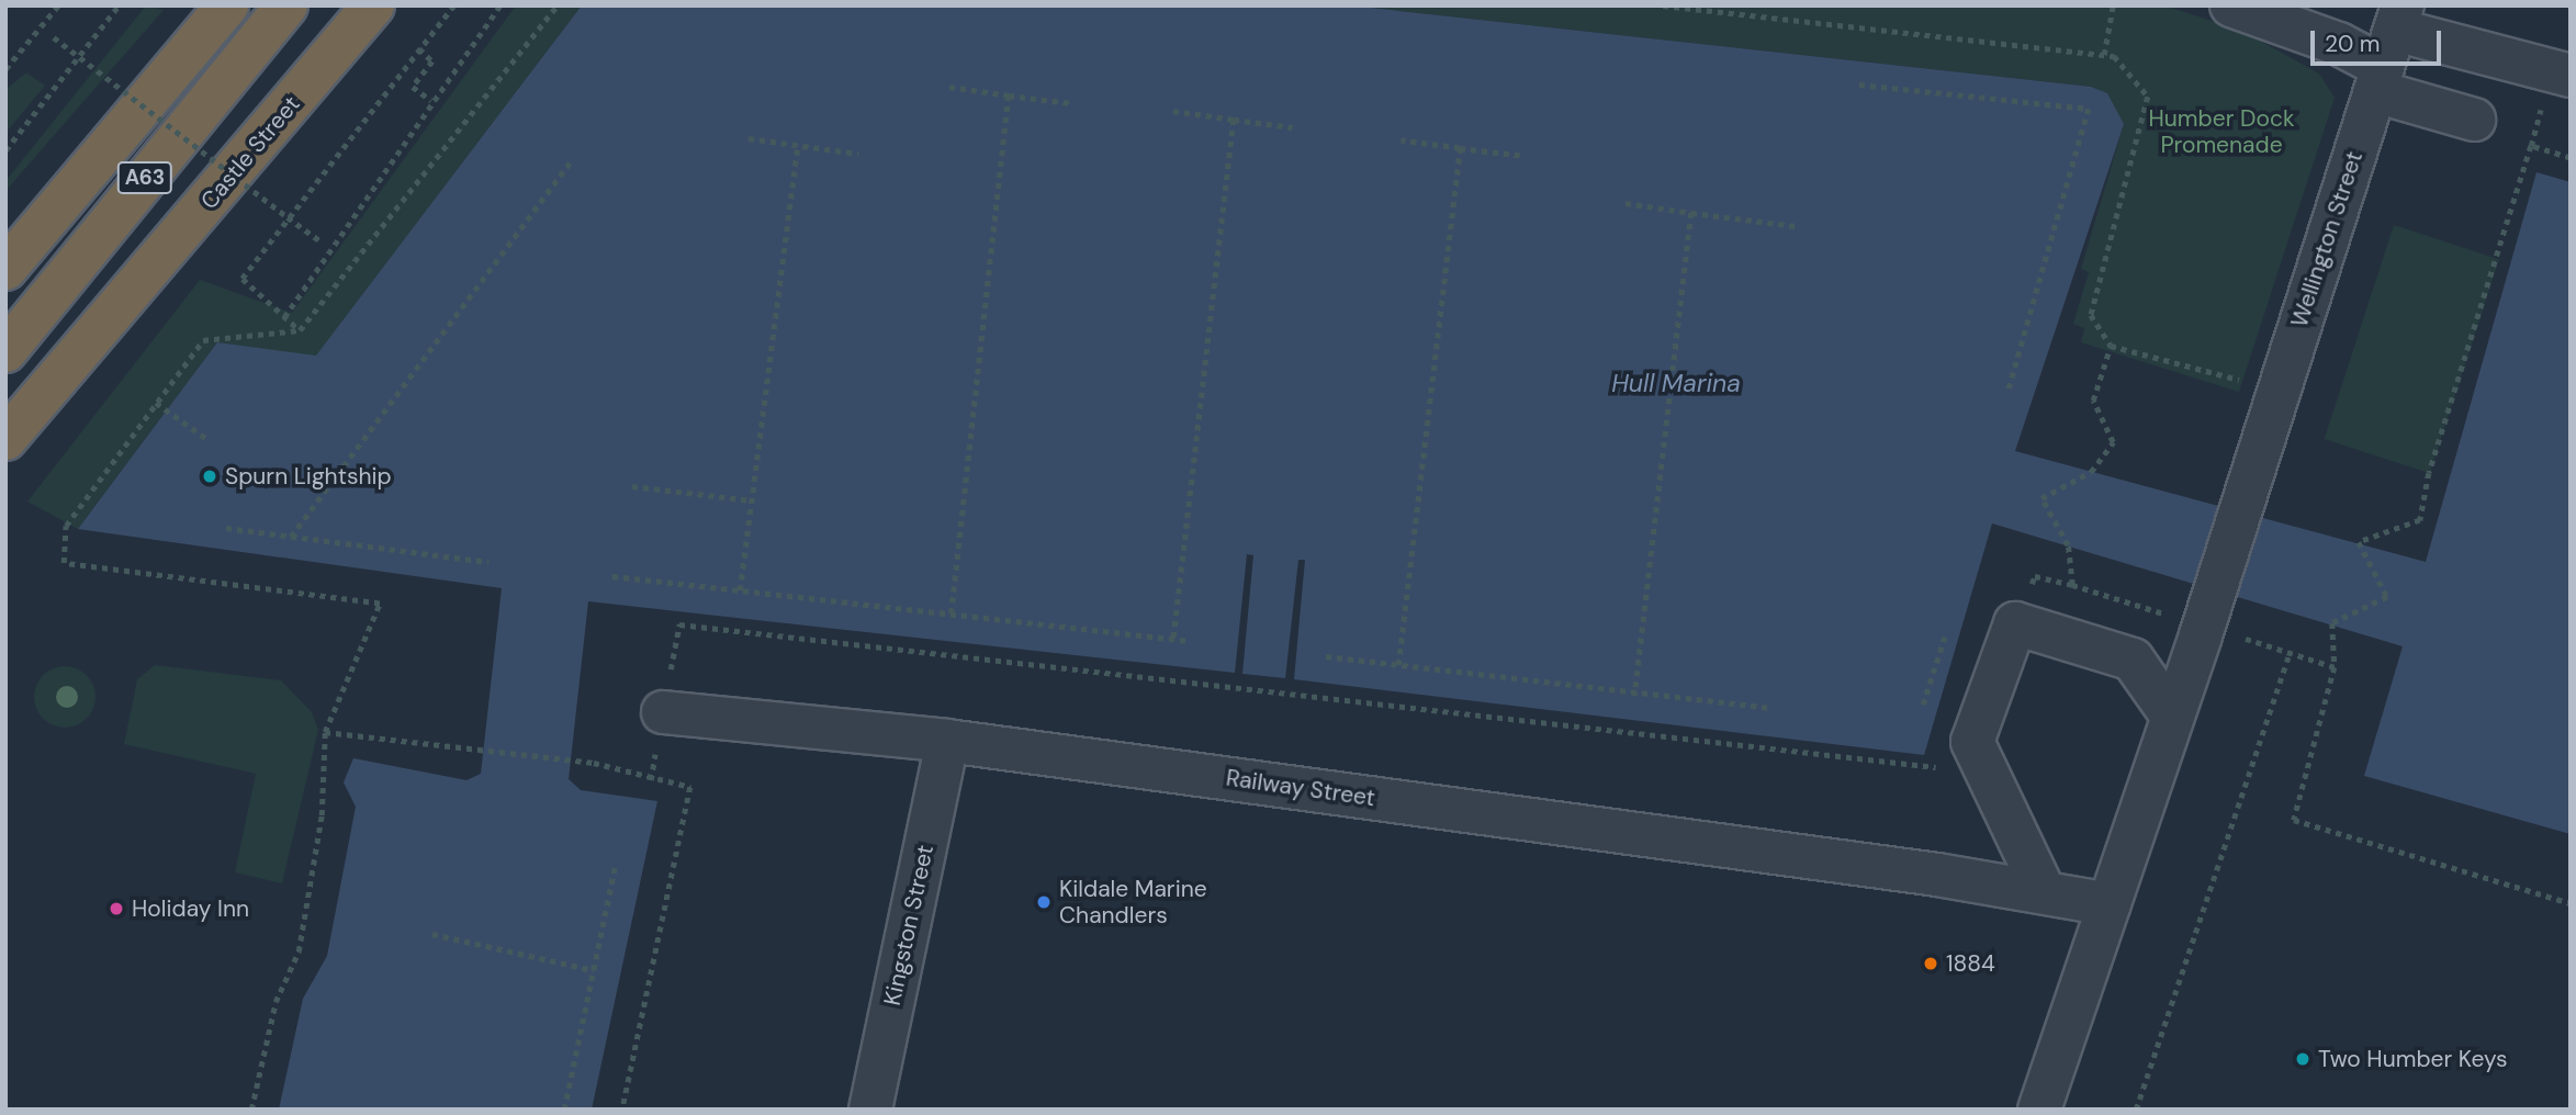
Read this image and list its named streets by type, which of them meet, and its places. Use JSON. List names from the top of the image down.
{
  "streets": {
    "highway": ["Castle Street", "A63"],
    "street": ["Wellington Street", "Railway Street", "Kingston Street"]
  },
  "crossings": [
    ["Castle Street", "A63"],
    ["Wellington Street", "Railway Street"],
    ["Railway Street", "Kingston Street"]
  ],
  "water": ["Hull Marina"],
  "parks": ["Humber Dock Promenade"],
  "places": [
    "Spurn Lightship",
    "Kildale Marine Chandlers",
    "Holiday Inn",
    "1884",
    "Two Humber Keys"
  ],
  "scale_bar": "20 m"
}
